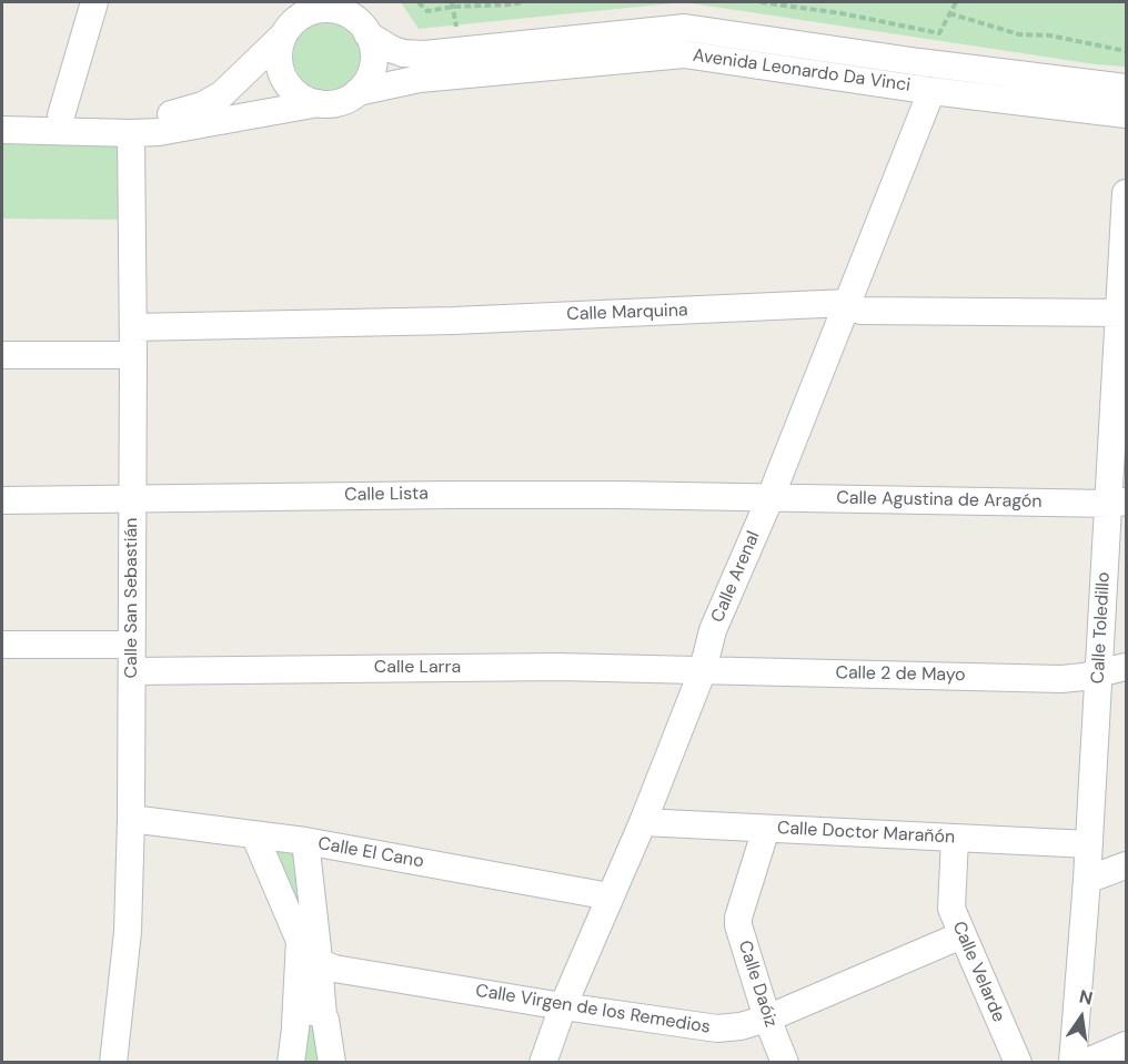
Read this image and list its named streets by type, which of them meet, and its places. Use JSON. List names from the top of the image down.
{
  "streets": {
    "street": [
      "Avenida Leonardo Da Vinci",
      "Calle Marquina",
      "Calle Lista",
      "Calle Agustina de Aragón",
      "Calle Arenal",
      "Calle San Sebastián",
      "Calle Toledillo",
      "Calle Larra",
      "Calle 2 de Mayo",
      "Calle Doctor Marañón",
      "Calle El Cano",
      "Calle Velarde",
      "Calle Daóiz",
      "Calle Virgen de los Remedios"
    ]
  },
  "crossings": [
    ["Avenida Leonardo Da Vinci", "Calle Arenal"],
    ["Calle Marquina", "Calle Arenal"],
    ["Calle Marquina", "Calle San Sebastián"],
    ["Calle Marquina", "Calle Toledillo"],
    ["Calle Lista", "Calle Agustina de Aragón"],
    ["Calle Lista", "Calle Arenal"],
    ["Calle Lista", "Calle San Sebastián"],
    ["Calle Agustina de Aragón", "Calle Arenal"],
    ["Calle Agustina de Aragón", "Calle Toledillo"],
    ["Calle Arenal", "Calle Larra"],
    ["Calle Arenal", "Calle 2 de Mayo"],
    ["Calle Arenal", "Calle Doctor Marañón"],
    ["Calle Arenal", "Calle El Cano"],
    ["Calle Arenal", "Calle Virgen de los Remedios"],
    ["Calle San Sebastián", "Calle Larra"],
    ["Calle San Sebastián", "Calle El Cano"],
    ["Calle Toledillo", "Calle 2 de Mayo"],
    ["Calle Toledillo", "Calle Doctor Marañón"],
    ["Calle Larra", "Calle 2 de Mayo"],
    ["Calle Doctor Marañón", "Calle Velarde"],
    ["Calle Doctor Marañón", "Calle Daóiz"],
    ["Calle Velarde", "Calle Virgen de los Remedios"],
    ["Calle Daóiz", "Calle Virgen de los Remedios"]
  ],
  "north": "top"
}
